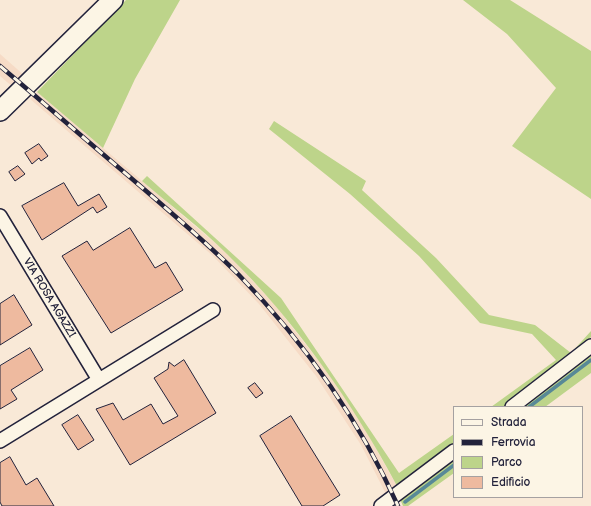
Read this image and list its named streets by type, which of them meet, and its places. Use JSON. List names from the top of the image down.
{
  "streets": {
    "street": ["VIA ROSA AGAZZI"]
  },
  "legend": [
    "Strada",
    "Ferrovia",
    "Parco",
    "Edificio"
  ]
}
